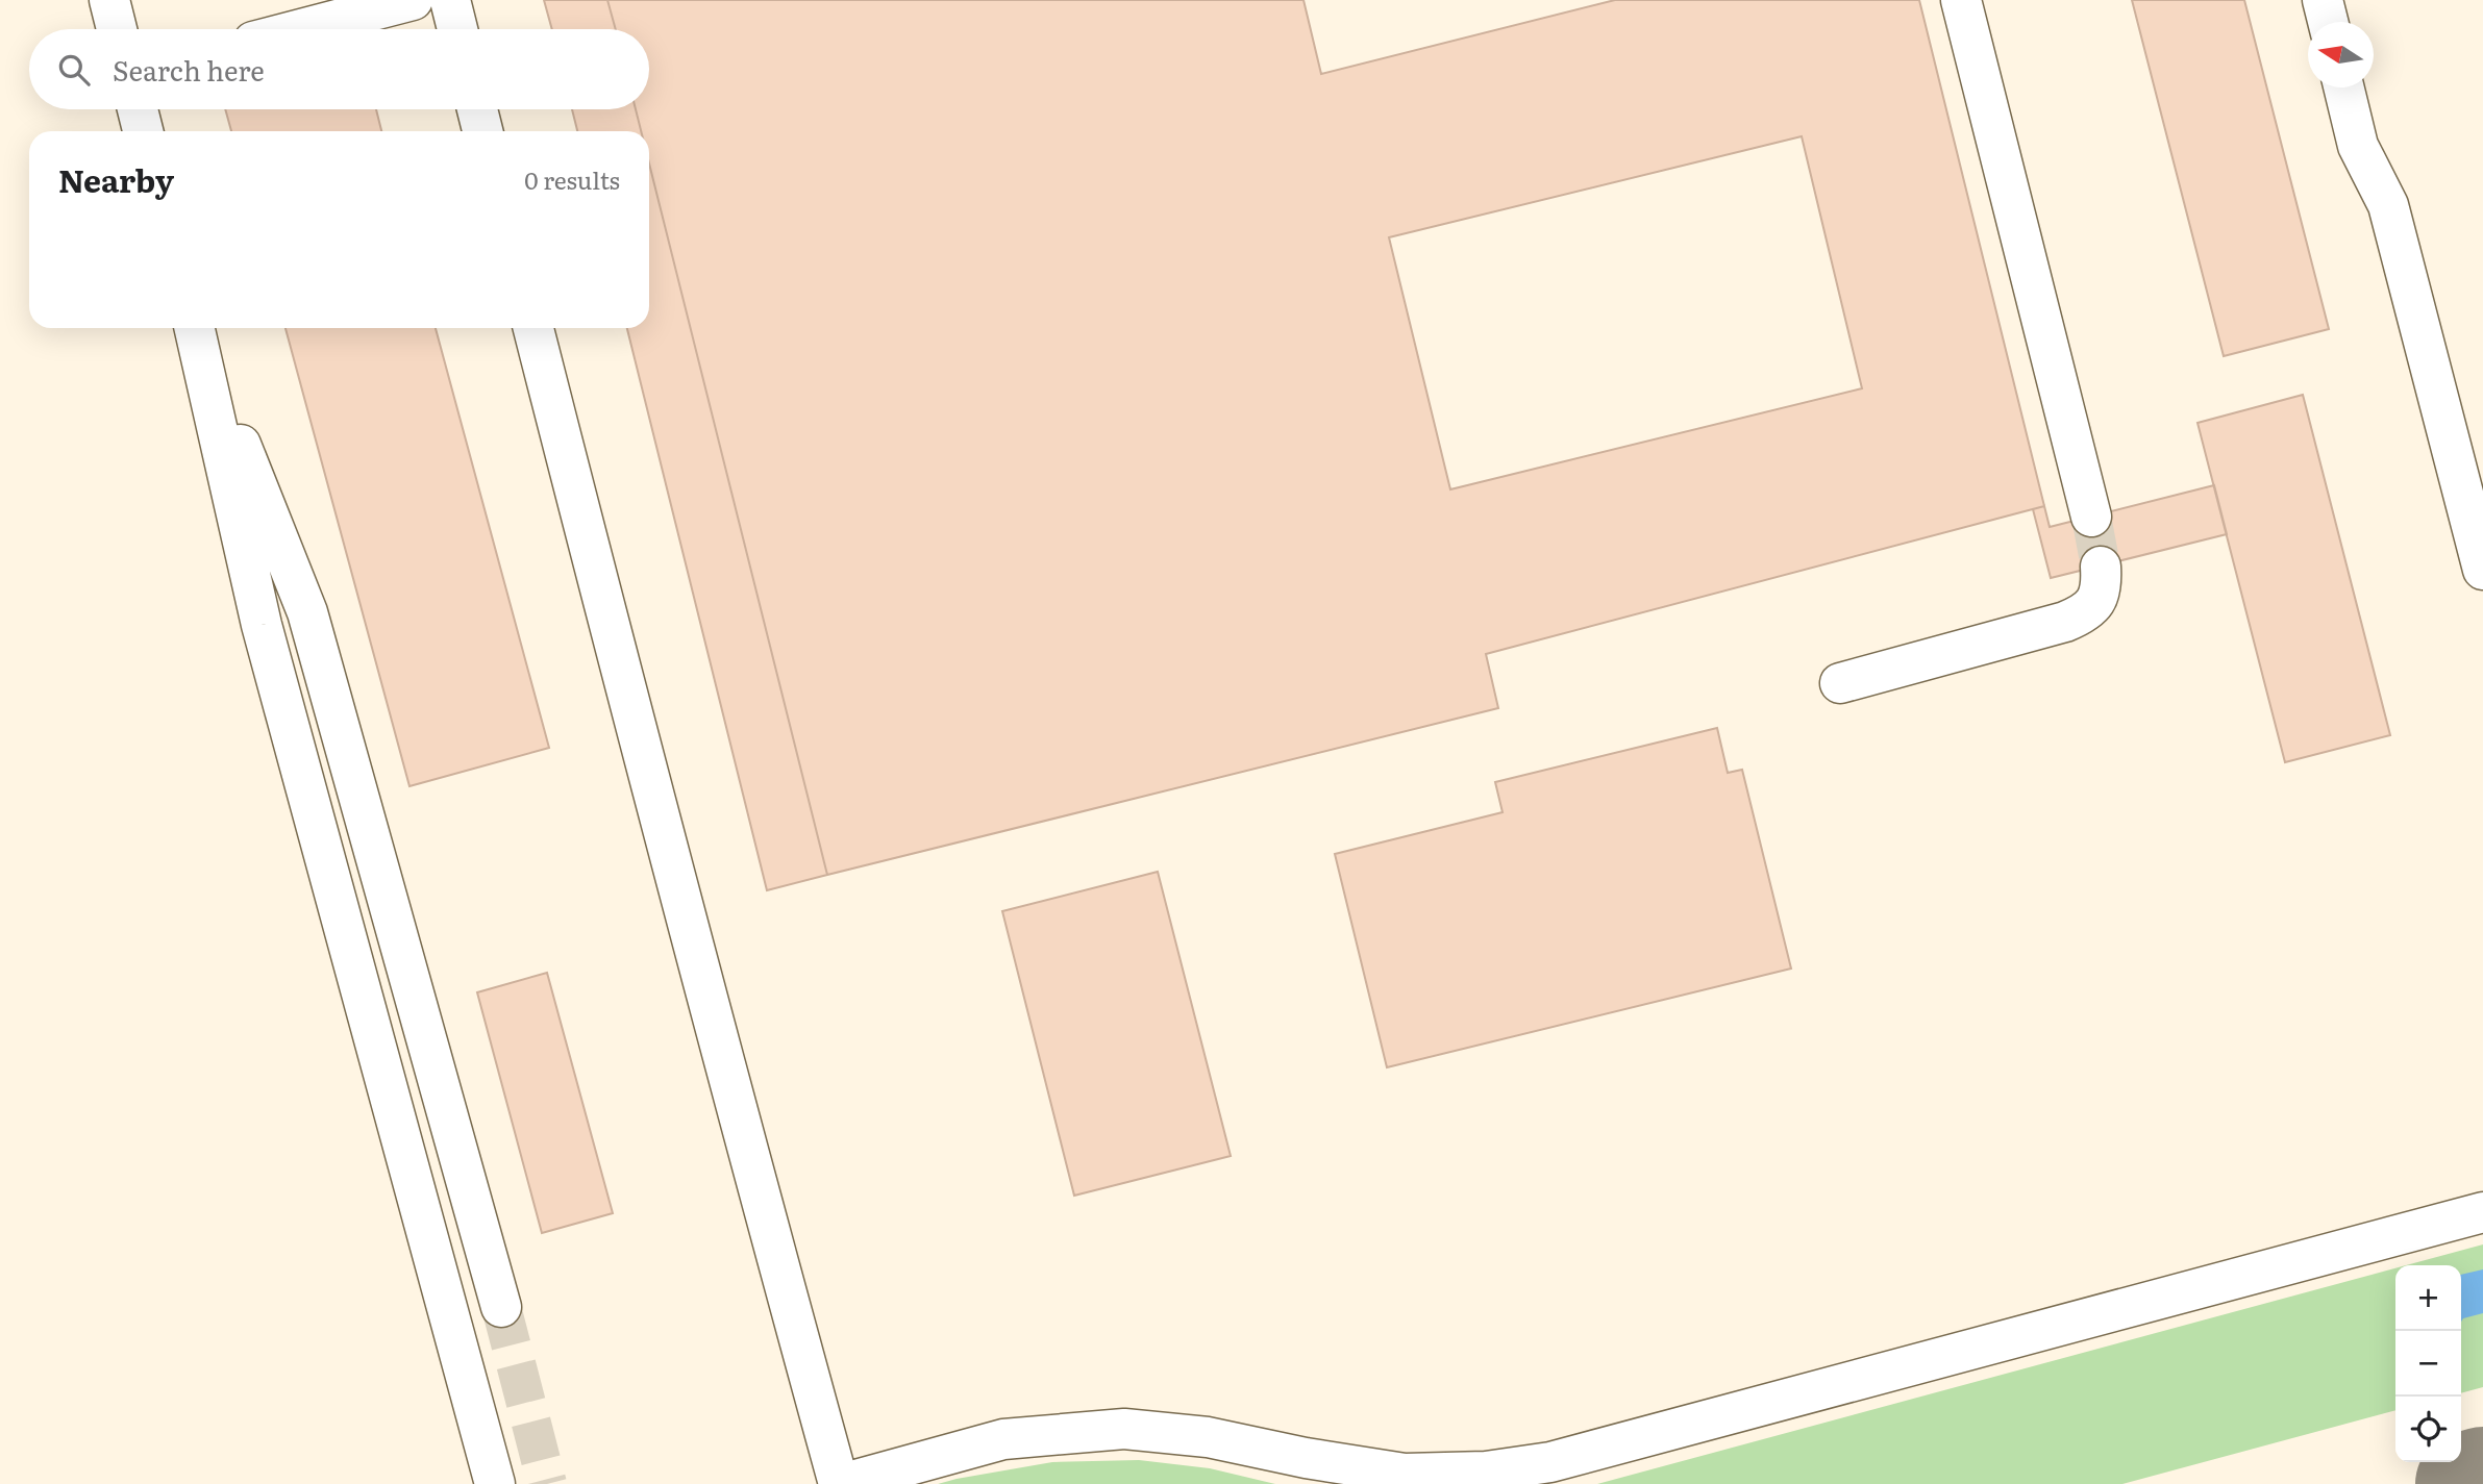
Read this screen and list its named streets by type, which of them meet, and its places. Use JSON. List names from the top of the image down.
{
  "north": "left",
  "page": {
    "search": "Search here",
    "heading": ["Nearby", "0 results"],
    "map_buttons": ["+", "−"]
  }
}
